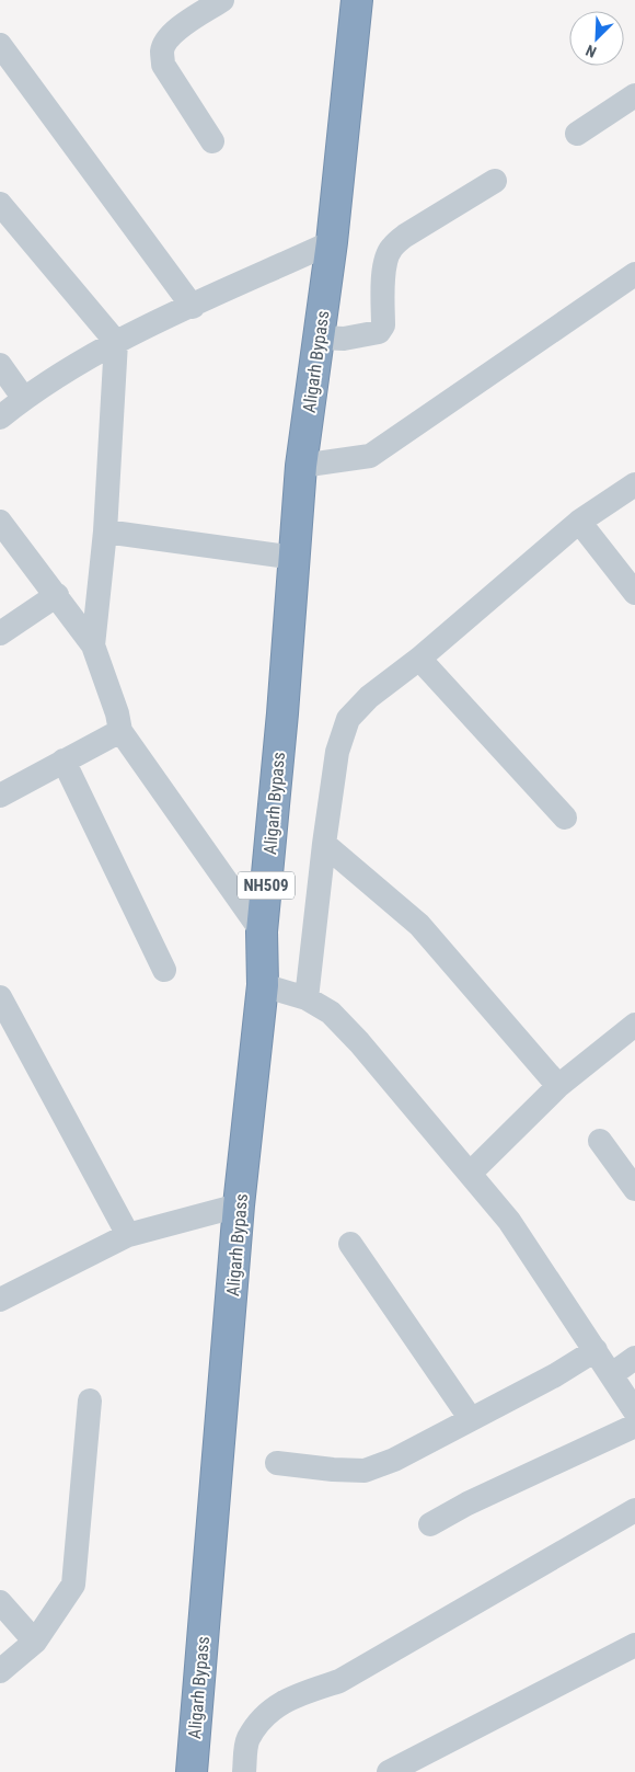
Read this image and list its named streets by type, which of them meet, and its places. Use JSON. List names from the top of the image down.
{
  "streets": {
    "highway": ["Aligarh Bypass", "NH509"]
  },
  "north": "bottom left"
}
